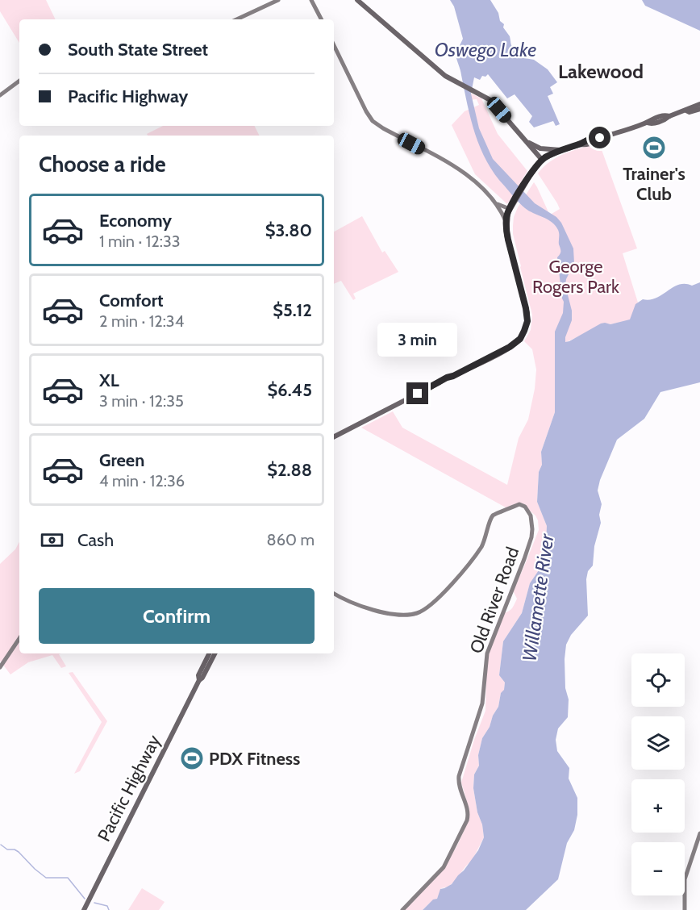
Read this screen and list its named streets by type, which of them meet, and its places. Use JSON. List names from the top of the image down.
{
  "streets": {
    "main road": ["Pacific Highway"],
    "street": ["Old River Road"]
  },
  "districts": ["Lakewood"],
  "water": ["Oswego Lake", "Willamette River"],
  "parks": ["George Rogers Park"],
  "places": {
    "sports": ["Trainer's Club", "PDX Fitness"]
  },
  "page": {
    "banner": ["South State Street", "Pacific Highway"],
    "heading": "Choose a ride",
    "list": [
      {
        "name": "Economy",
        "note": "1 min · 12:33",
        "value": "$3.80"
      },
      {
        "name": "Comfort",
        "note": "2 min · 12:34",
        "value": "$5.12"
      },
      {
        "name": "XL",
        "note": "3 min · 12:35",
        "value": "$6.45"
      },
      {
        "name": "Green",
        "note": "4 min · 12:36",
        "value": "$2.88"
      }
    ],
    "bubble": "3 min",
    "pay": ["Cash", "860 m"],
    "buttons": "Confirm",
    "map_buttons": ["+", "−"]
  }
}
